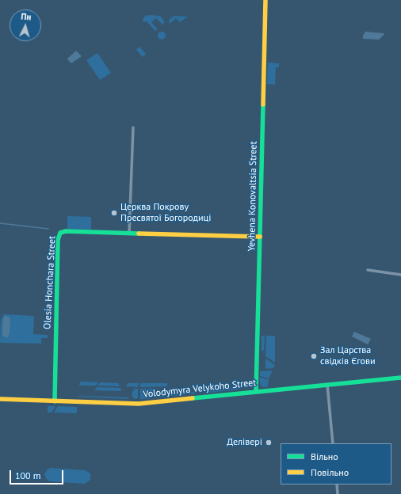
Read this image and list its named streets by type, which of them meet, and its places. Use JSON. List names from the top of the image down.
{
  "streets": {
    "street": ["Yevhena Konovaltsia Street", "Olesia Honchara Street", "Volodymyra Velykoho Street"]
  },
  "crossings": [
    ["Yevhena Konovaltsia Street", "Olesia Honchara Street"],
    ["Yevhena Konovaltsia Street", "Volodymyra Velykoho Street"],
    ["Olesia Honchara Street", "Volodymyra Velykoho Street"]
  ],
  "places": ["Церква Покрову Пресвятої Богородиці", "Зал Царства свідків Єгови", "Делівері"],
  "legend": ["Вільно", "Повільно"],
  "scale_bar": "100 m",
  "north": "top"
}
